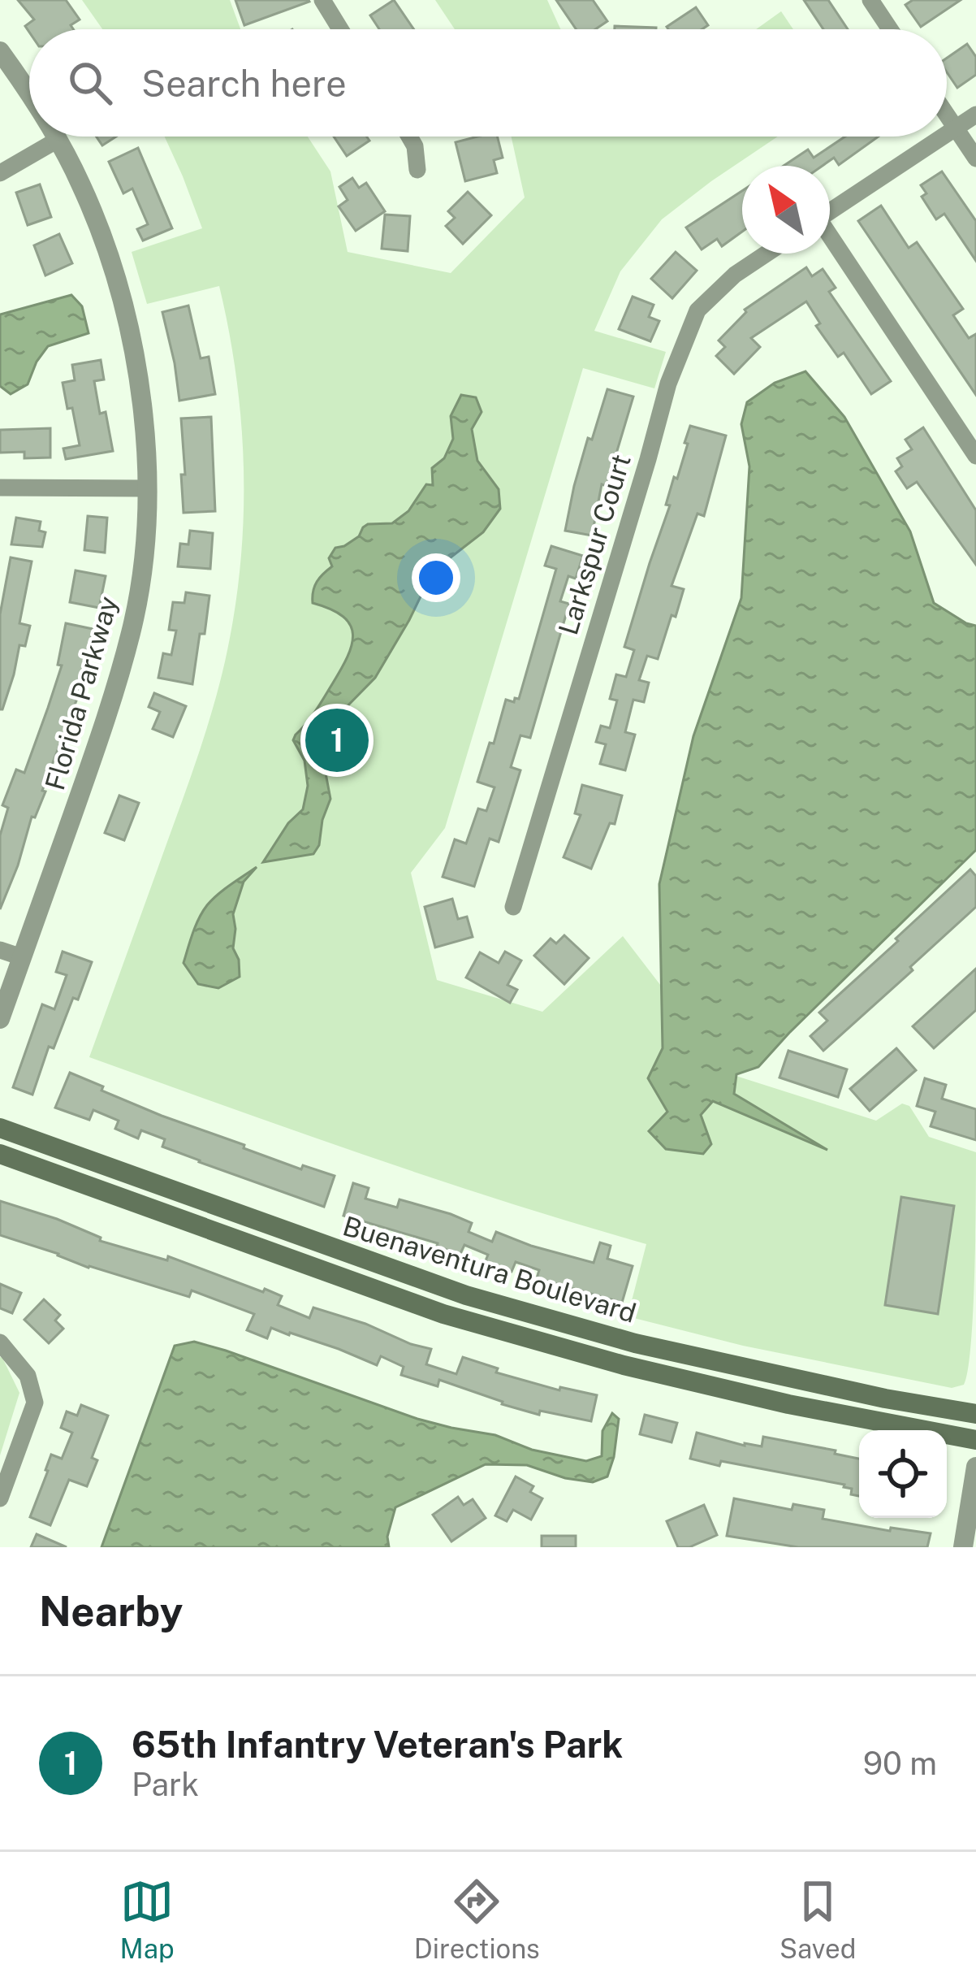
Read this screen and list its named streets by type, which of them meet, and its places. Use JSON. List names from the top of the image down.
{
  "streets": {
    "main road": ["Buenaventura Boulevard"],
    "street": ["Larkspur Court", "Florida Parkway"]
  },
  "north": "top left",
  "page": {
    "search": "Search here",
    "pins": "1",
    "heading": "Nearby",
    "list": [
      {
        "mark": "1",
        "name": "65th Infantry Veteran's Park",
        "note": "Park",
        "value": "90 m"
      }
    ],
    "nav": ["Map", "Directions", "Saved"]
  }
}
